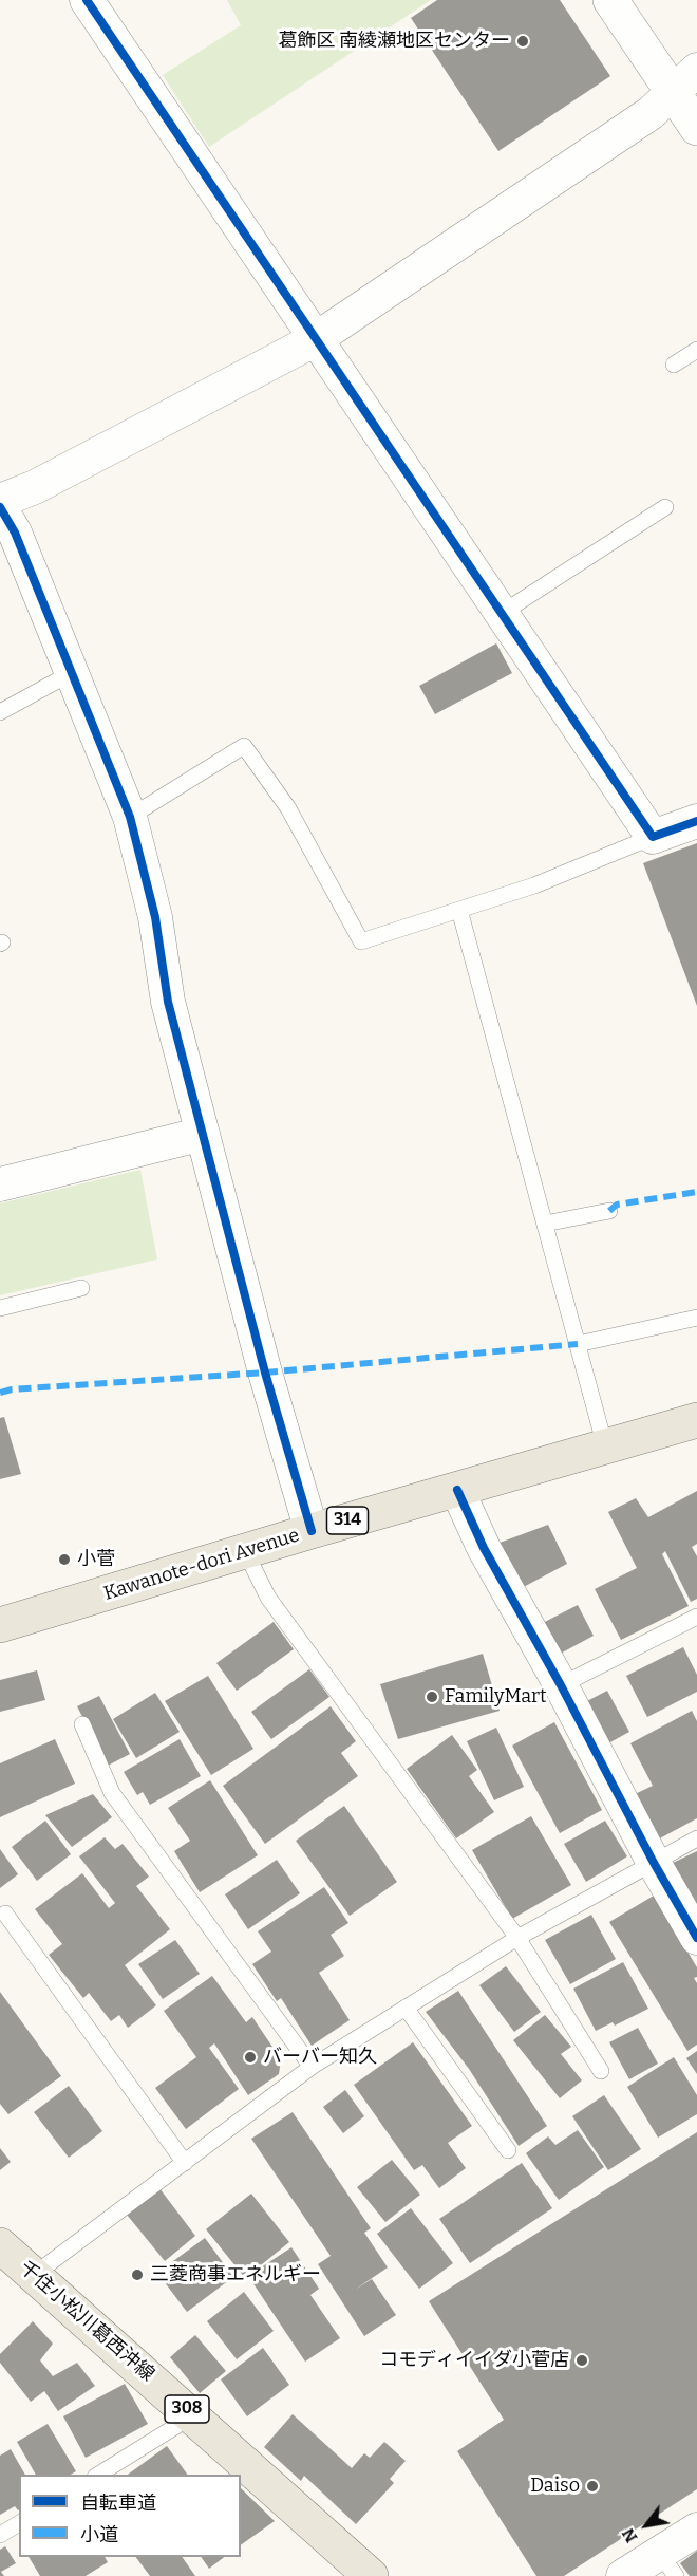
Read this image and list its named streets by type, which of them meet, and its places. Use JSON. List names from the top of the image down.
{
  "streets": {
    "main road": [
      "314",
      "Kawanote-dori Avenue",
      "千住小松川葛西沖線",
      "308"
    ]
  },
  "places": [
    "葛飾区 南綾瀬地区センター",
    "小菅",
    "FamilyMart",
    "バーバー知久",
    "三菱商事エネルギー",
    "コモディイイダ小菅店",
    "Daiso"
  ],
  "legend": ["自転車道", "小道"],
  "north": "bottom left"
}
